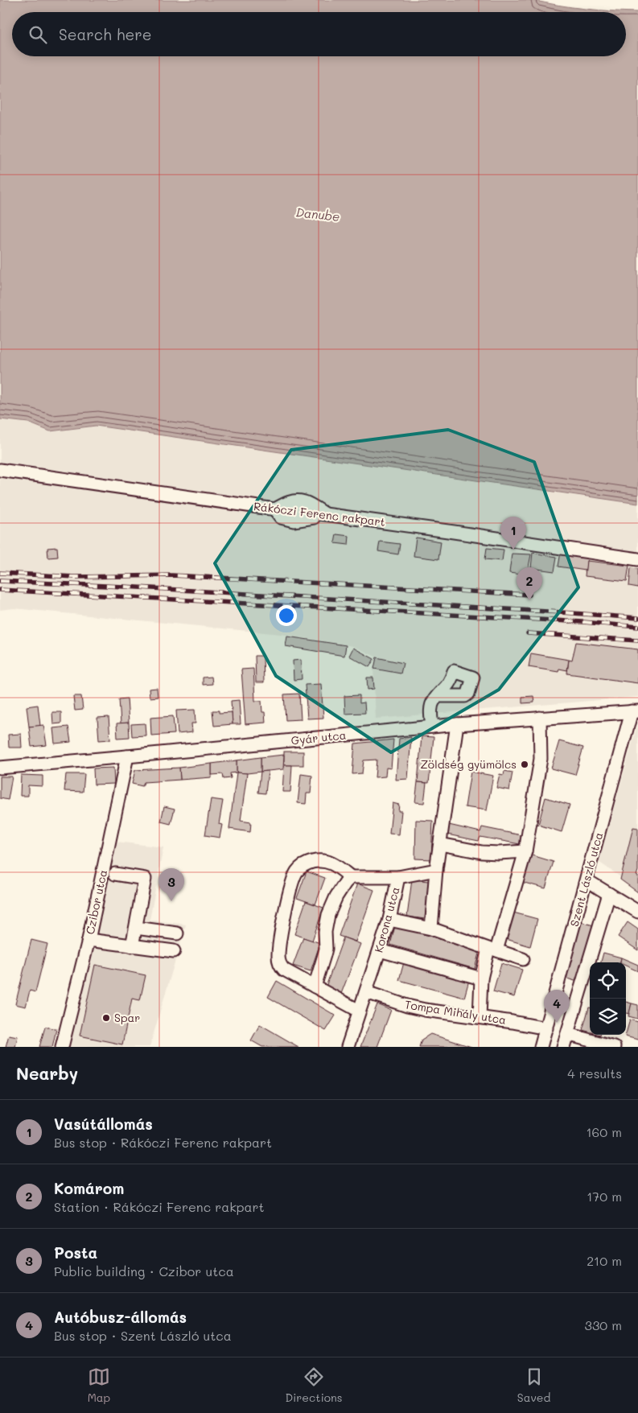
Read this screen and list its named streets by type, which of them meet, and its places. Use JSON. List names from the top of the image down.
{
  "streets": {
    "street": [
      "Rákóczi Ferenc rakpart",
      "Gyár utca",
      "Szent László utca",
      "Czibor utca",
      "Korona utca",
      "Tompa Mihály utca"
    ]
  },
  "crossings": [
    ["Gyár utca", "Szent László utca"],
    ["Gyár utca", "Czibor utca"],
    ["Szent László utca", "Tompa Mihály utca"],
    ["Korona utca", "Tompa Mihály utca"]
  ],
  "water": ["Danube"],
  "places": ["Zöldség gyümölcs", "Spar"],
  "page": {
    "search": "Search here",
    "pins": [
      "1",
      "2",
      "3",
      "4"
    ],
    "heading": ["Nearby", "4 results"],
    "list": [
      {
        "mark": "1",
        "name": "Vasútállomás",
        "note": "Bus stop · Rákóczi Ferenc rakpart",
        "value": "160 m"
      },
      {
        "mark": "2",
        "name": "Komárom",
        "note": "Station · Rákóczi Ferenc rakpart",
        "value": "170 m"
      },
      {
        "mark": "3",
        "name": "Posta",
        "note": "Public building · Czibor utca",
        "value": "210 m"
      },
      {
        "mark": "4",
        "name": "Autóbusz-állomás",
        "note": "Bus stop · Szent László utca",
        "value": "330 m"
      }
    ],
    "nav": ["Map", "Directions", "Saved"]
  }
}
